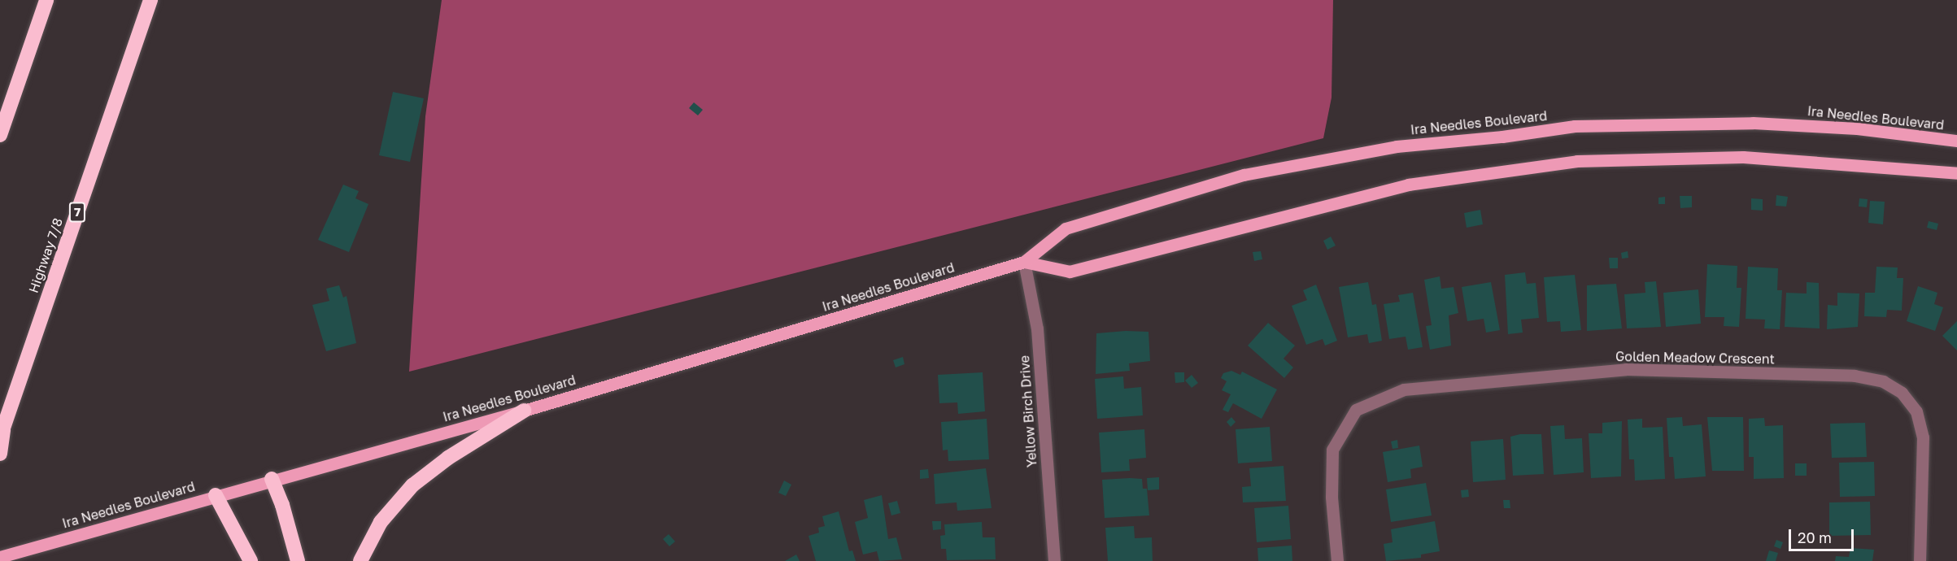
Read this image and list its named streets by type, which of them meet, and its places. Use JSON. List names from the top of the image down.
{
  "streets": {
    "highway": ["7", "Highway 7/8"],
    "main road": ["Ira Needles Boulevard"],
    "street": ["Golden Meadow Crescent", "Yellow Birch Drive"]
  },
  "crossings": [
    ["Ira Needles Boulevard", "Yellow Birch Drive"]
  ],
  "scale_bar": "20 m"
}
